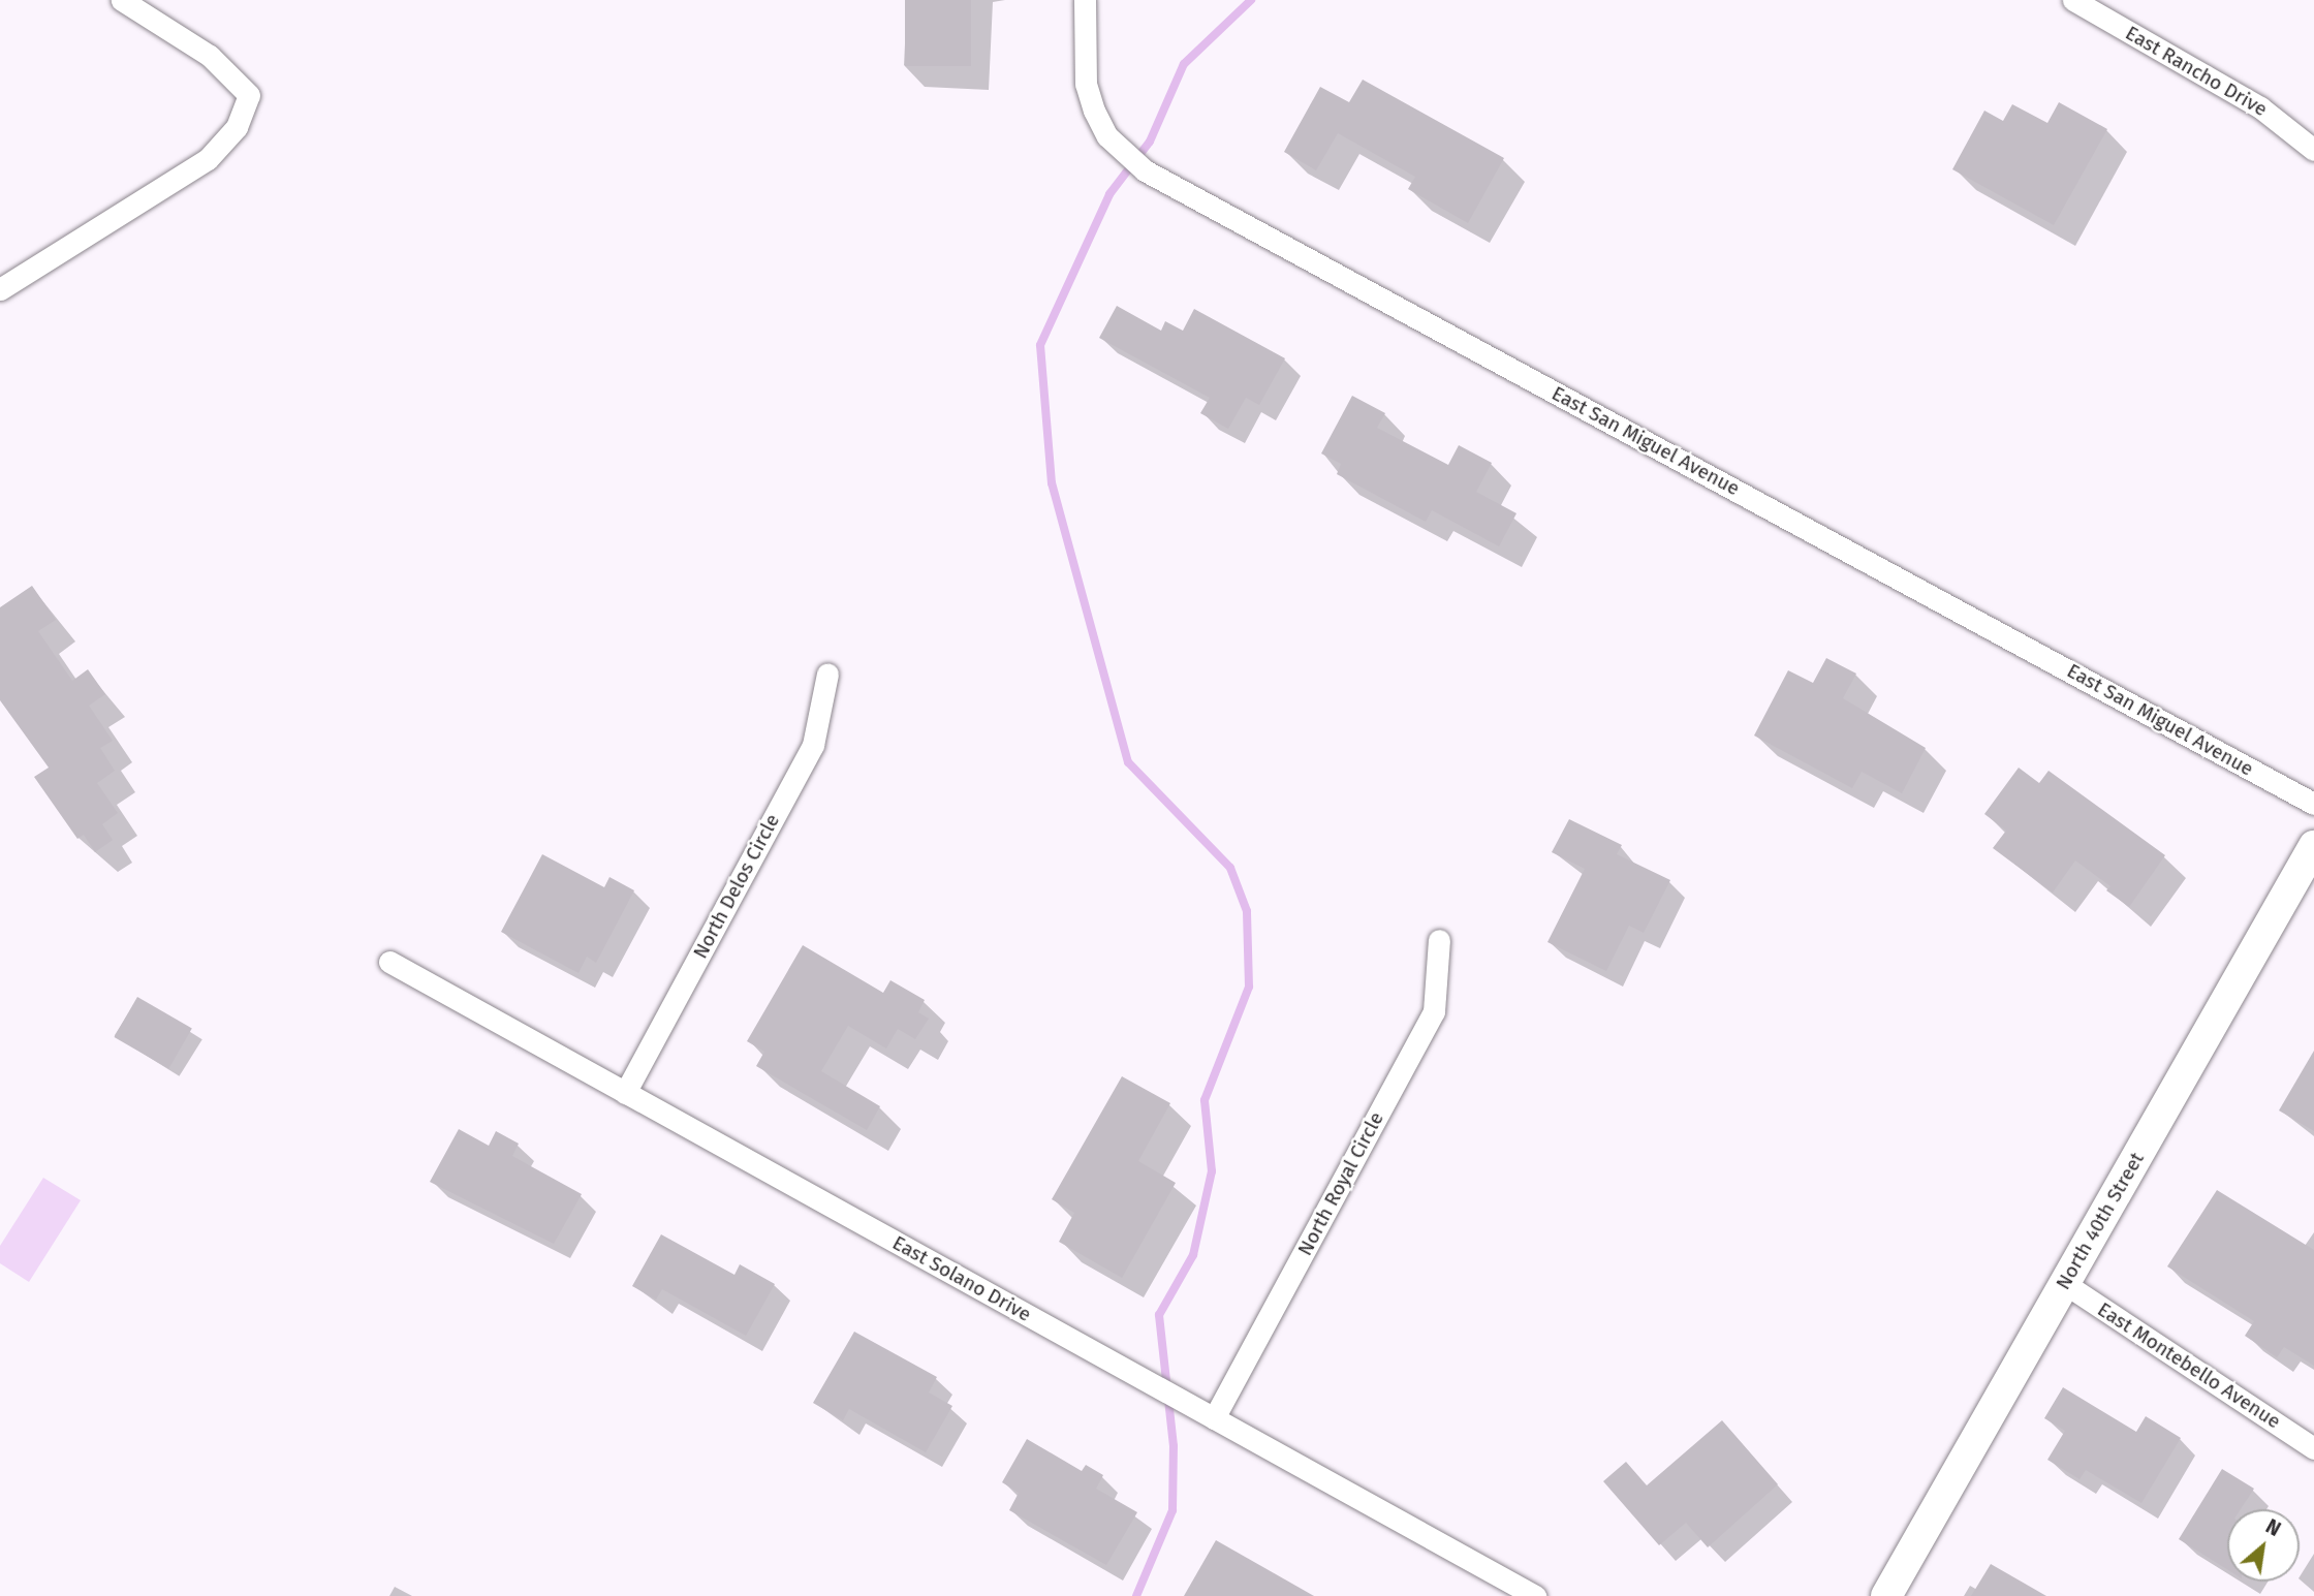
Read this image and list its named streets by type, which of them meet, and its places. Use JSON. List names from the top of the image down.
{
  "streets": {
    "street": [
      "East Rancho Drive",
      "East San Miguel Avenue",
      "North Delos Circle",
      "North Royal Circle",
      "North 40th Street",
      "East Solano Drive",
      "East Montebello Avenue"
    ]
  },
  "crossings": [
    ["North Delos Circle", "East Solano Drive"],
    ["North Royal Circle", "East Solano Drive"],
    ["North 40th Street", "East Montebello Avenue"]
  ],
  "north": "top right"
}
